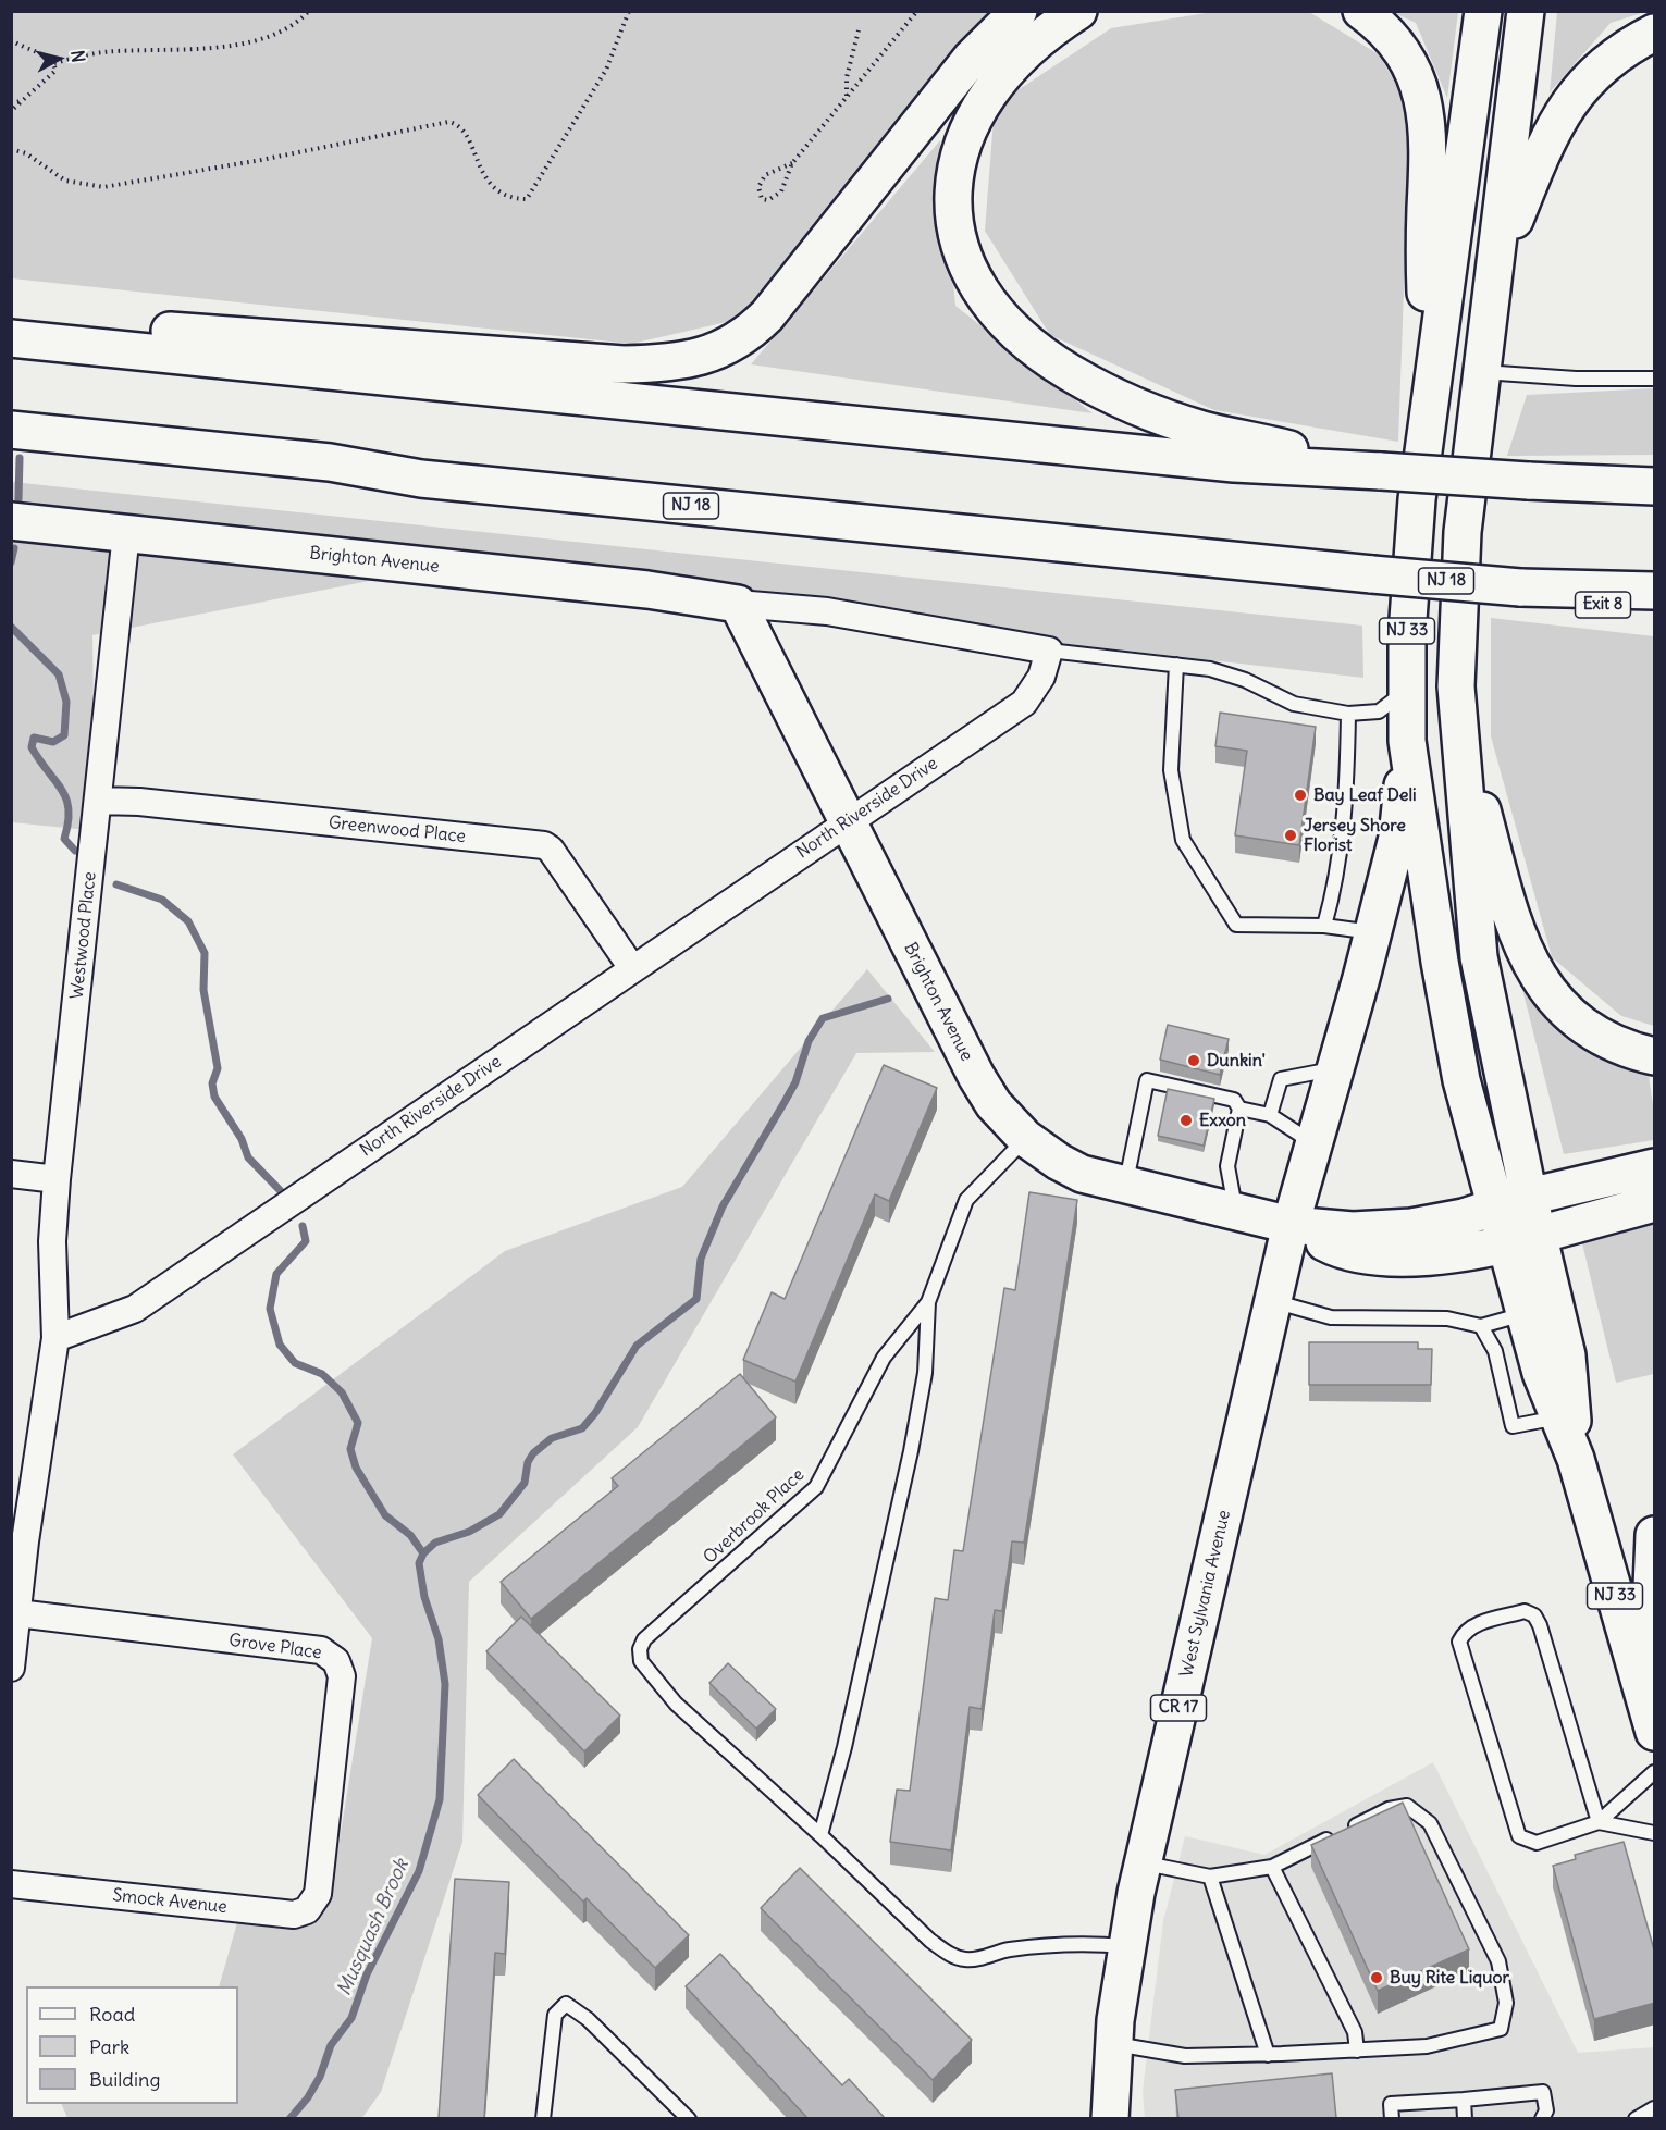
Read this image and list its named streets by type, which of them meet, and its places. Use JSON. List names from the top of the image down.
{
  "streets": {
    "main road": [
      "NJ 18",
      "Brighton Avenue",
      "Exit 8",
      "NJ 33",
      "West Sylvania Avenue",
      "CR 17"
    ],
    "street": [
      "North Riverside Drive",
      "Greenwood Place",
      "Westwood Place",
      "Grove Place",
      "Smock Avenue"
    ],
    "lane": ["Overbrook Place"]
  },
  "crossings": [
    ["NJ 18", "Exit 8"],
    ["Brighton Avenue", "NJ 33"],
    ["Brighton Avenue", "North Riverside Drive"],
    ["Brighton Avenue", "Westwood Place"],
    ["Brighton Avenue", "Overbrook Place"],
    ["Brighton Avenue", "West Sylvania Avenue"],
    ["NJ 33", "West Sylvania Avenue"],
    ["North Riverside Drive", "Greenwood Place"],
    ["North Riverside Drive", "Westwood Place"],
    ["Greenwood Place", "Westwood Place"],
    ["Grove Place", "Smock Avenue"]
  ],
  "water": ["Musquash Brook"],
  "places": [
    "Bay Leaf Deli",
    "Jersey Shore Florist",
    "Dunkin'",
    "Exxon",
    "Buy Rite Liquor"
  ],
  "legend": ["Road", "Park", "Building"],
  "north": "right"
}
